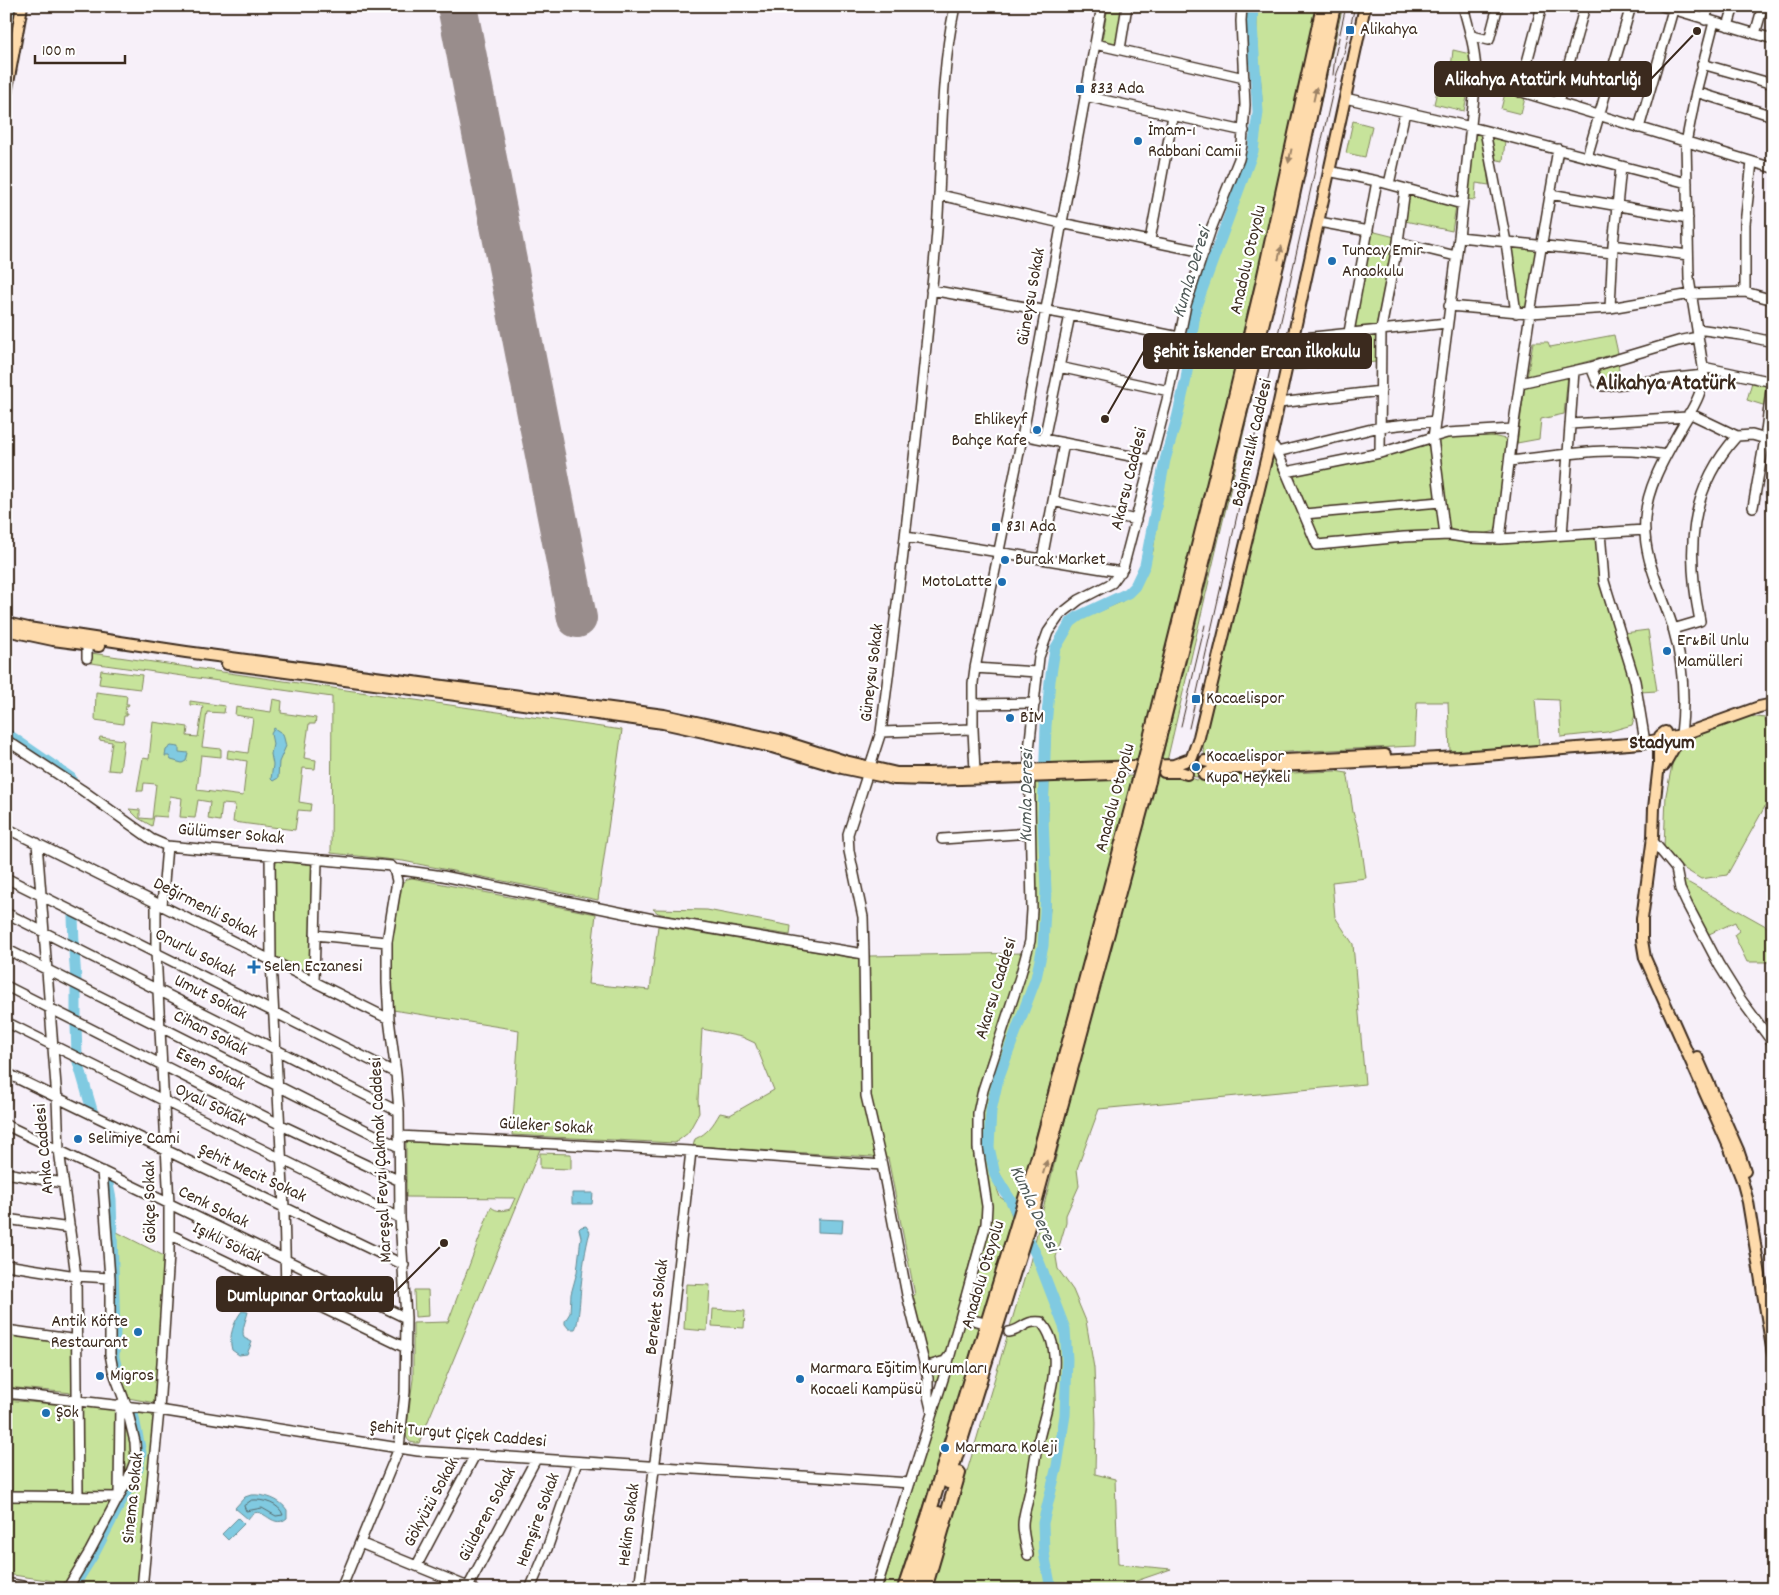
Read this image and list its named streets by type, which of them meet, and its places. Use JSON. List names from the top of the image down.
{
  "streets": {
    "highway": ["Anadolu Otoyolu"],
    "main road": ["Bağımsızlık Caddesi"],
    "street": [
      "Güneysu Sokak",
      "Akarsu Caddesi",
      "Gülümser Sokak",
      "Değirmenli Sokak",
      "Onurlu Sokak",
      "Umut Sokak",
      "Cihan Sokak",
      "Esen Sokak",
      "Oyalı Sokak",
      "Güleker Sokak",
      "Anka Caddesi",
      "Mareşal Fevzi Çakmak Caddesi",
      "Şehit Mecit Sokak",
      "Gökçe Sokak",
      "Cenk Sokak",
      "Işıklı Sokak",
      "Bereket Sokak",
      "Şehit Turgut Çiçek Caddesi",
      "Sinema Sokak",
      "Gökyüzü Sokak",
      "Gülderen Sokak",
      "Hemşire Sokak",
      "Hekim Sokak"
    ]
  },
  "crossings": [
    ["Akarsu Caddesi", "Şehit Turgut Çiçek Caddesi"],
    ["Gülümser Sokak", "Mareşal Fevzi Çakmak Caddesi"],
    ["Gülümser Sokak", "Gökçe Sokak"],
    ["Değirmenli Sokak", "Anka Caddesi"],
    ["Değirmenli Sokak", "Mareşal Fevzi Çakmak Caddesi"],
    ["Değirmenli Sokak", "Gökçe Sokak"],
    ["Onurlu Sokak", "Anka Caddesi"],
    ["Onurlu Sokak", "Mareşal Fevzi Çakmak Caddesi"],
    ["Onurlu Sokak", "Gökçe Sokak"],
    ["Umut Sokak", "Anka Caddesi"],
    ["Umut Sokak", "Mareşal Fevzi Çakmak Caddesi"],
    ["Umut Sokak", "Gökçe Sokak"],
    ["Cihan Sokak", "Anka Caddesi"],
    ["Cihan Sokak", "Mareşal Fevzi Çakmak Caddesi"],
    ["Cihan Sokak", "Gökçe Sokak"],
    ["Esen Sokak", "Anka Caddesi"],
    ["Esen Sokak", "Mareşal Fevzi Çakmak Caddesi"],
    ["Esen Sokak", "Gökçe Sokak"],
    ["Oyalı Sokak", "Anka Caddesi"],
    ["Oyalı Sokak", "Mareşal Fevzi Çakmak Caddesi"],
    ["Oyalı Sokak", "Gökçe Sokak"],
    ["Güleker Sokak", "Mareşal Fevzi Çakmak Caddesi"],
    ["Güleker Sokak", "Bereket Sokak"],
    ["Anka Caddesi", "Şehit Mecit Sokak"],
    ["Anka Caddesi", "Cenk Sokak"],
    ["Anka Caddesi", "Şehit Turgut Çiçek Caddesi"],
    ["Mareşal Fevzi Çakmak Caddesi", "Şehit Mecit Sokak"],
    ["Mareşal Fevzi Çakmak Caddesi", "Cenk Sokak"],
    ["Mareşal Fevzi Çakmak Caddesi", "Işıklı Sokak"],
    ["Mareşal Fevzi Çakmak Caddesi", "Şehit Turgut Çiçek Caddesi"],
    ["Şehit Mecit Sokak", "Gökçe Sokak"],
    ["Gökçe Sokak", "Cenk Sokak"],
    ["Gökçe Sokak", "Işıklı Sokak"],
    ["Gökçe Sokak", "Şehit Turgut Çiçek Caddesi"],
    ["Gökçe Sokak", "Sinema Sokak"],
    ["Bereket Sokak", "Şehit Turgut Çiçek Caddesi"],
    ["Bereket Sokak", "Hekim Sokak"],
    ["Şehit Turgut Çiçek Caddesi", "Sinema Sokak"],
    ["Şehit Turgut Çiçek Caddesi", "Gökyüzü Sokak"],
    ["Şehit Turgut Çiçek Caddesi", "Gülderen Sokak"],
    ["Şehit Turgut Çiçek Caddesi", "Hemşire Sokak"],
    ["Şehit Turgut Çiçek Caddesi", "Hekim Sokak"]
  ],
  "districts": ["Alikahya Atatürk", "Stadyum"],
  "water": ["Kumla Deresi"],
  "places": {
    "transit": [
      "Alikahya",
      "833 Ada",
      "831 Ada",
      "Kocaelispor"
    ],
    "other": [
      "Alikahya Atatürk Muhtarlığı",
      "İmam-ı Rabbani Camii",
      "Tuncay Emir Anaokulu",
      "Şehit İskender Ercan İlkokulu",
      "Ehlikeyf Bahçe Kafe",
      "Burak Market",
      "MotoLatte",
      "Er&Bil Unlu Mamülleri",
      "BİM",
      "Kocaelispor Kupa Heykeli",
      "Selimiye Cami",
      "Dumlupınar Ortaokulu",
      "Antik Köfte Restaurant",
      "Migros",
      "Marmara Eğitim Kurumları Kocaeli Kampüsü",
      "Şok",
      "Marmara Koleji"
    ],
    "health": ["Selen Eczanesi"]
  },
  "scale_bar": "100 m"
}
